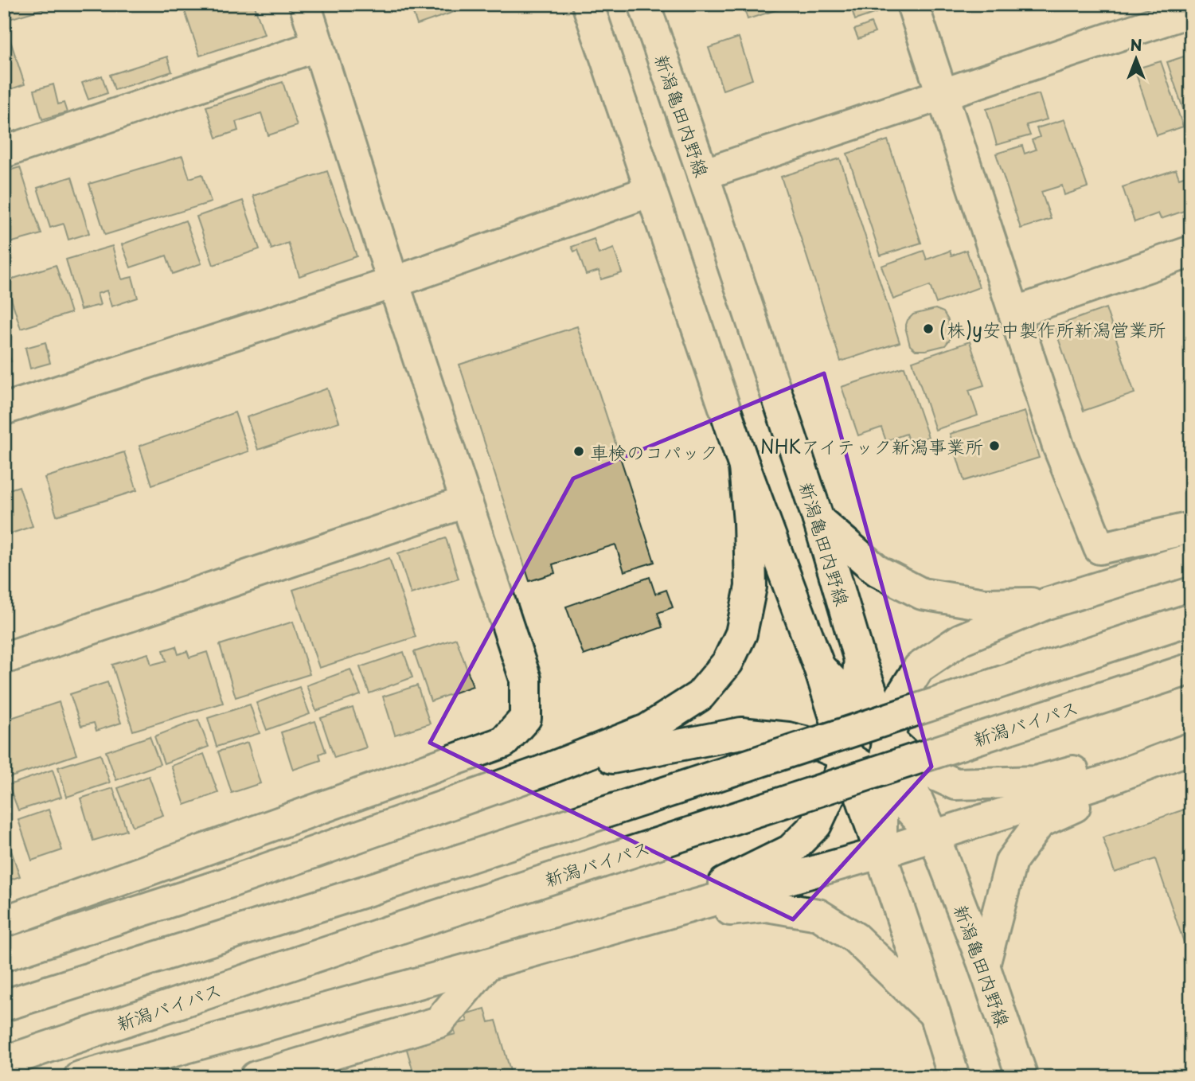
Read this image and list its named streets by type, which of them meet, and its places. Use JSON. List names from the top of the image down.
{
  "streets": {
    "main road": ["新潟亀田内野線", "新潟バイパス"]
  },
  "places": ["(株)y安中製作所新潟営業所", "NHKアイテック新潟事業所", "車検のコパック"],
  "north": "top"
}
